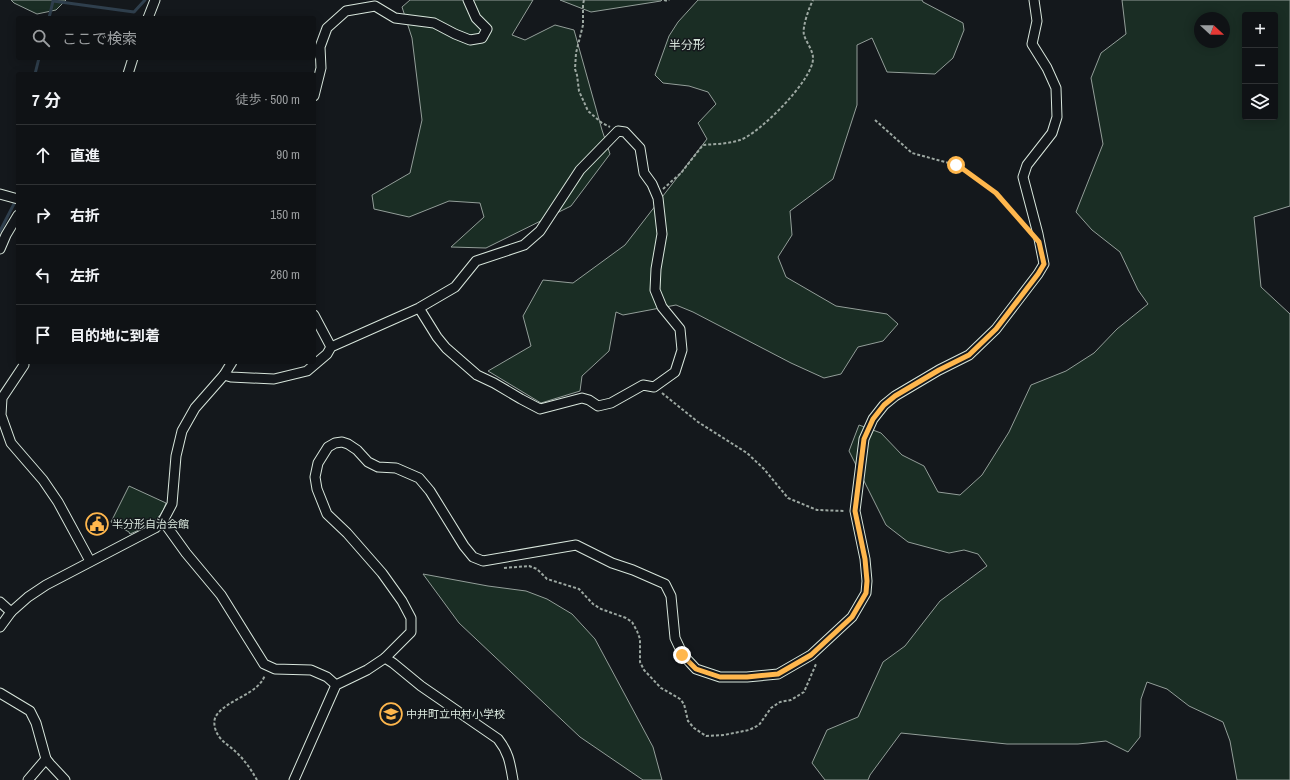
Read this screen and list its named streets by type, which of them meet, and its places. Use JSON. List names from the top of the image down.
{
  "districts": ["半分形"],
  "places": {
    "public building": ["半分形自治会館"],
    "school or university": ["中井町立中村小学校"]
  },
  "north": "right",
  "page": {
    "map_buttons": ["+", "−"],
    "search": "ここで検索",
    "heading": ["7 分", "徒歩 · 500 m"],
    "list": [
      ["直進", "90 m"],
      ["右折", "150 m"],
      ["左折", "260 m"],
      "目的地に到着"
    ]
  }
}
